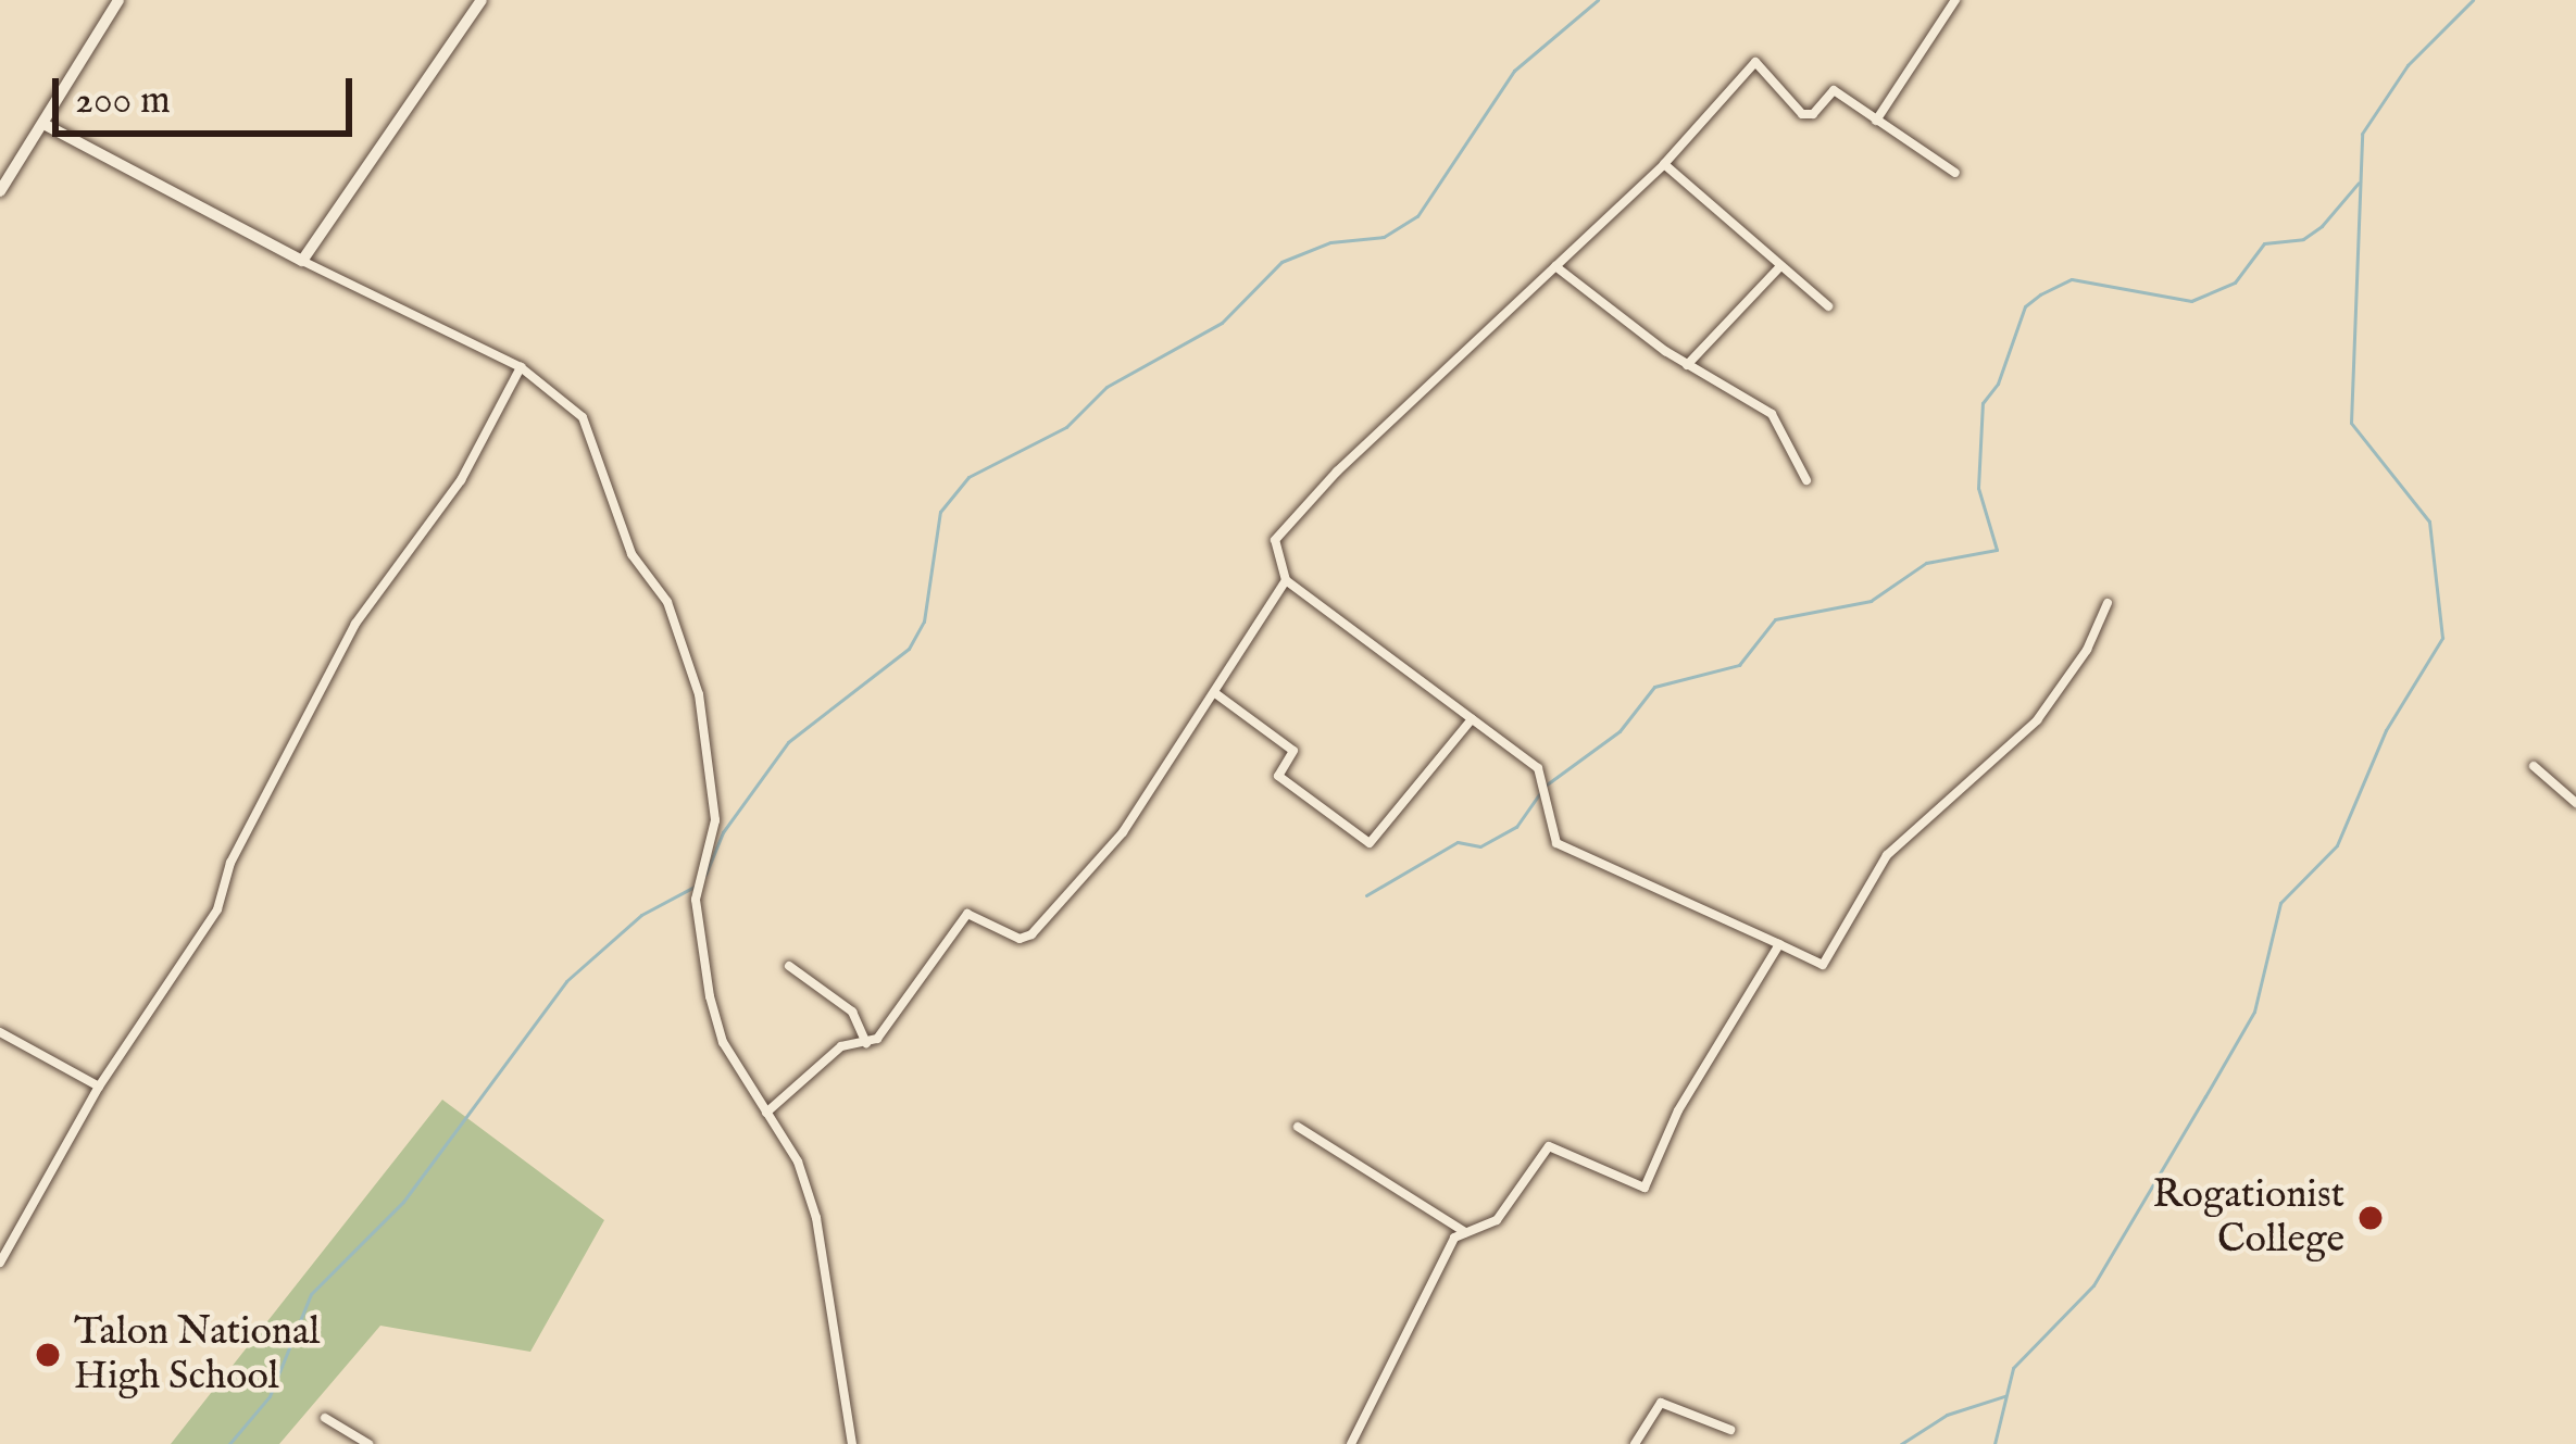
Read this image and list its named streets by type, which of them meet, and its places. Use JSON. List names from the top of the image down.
{
  "places": ["Rogationist College", "Talon National High School"],
  "scale_bar": "200 m"
}
